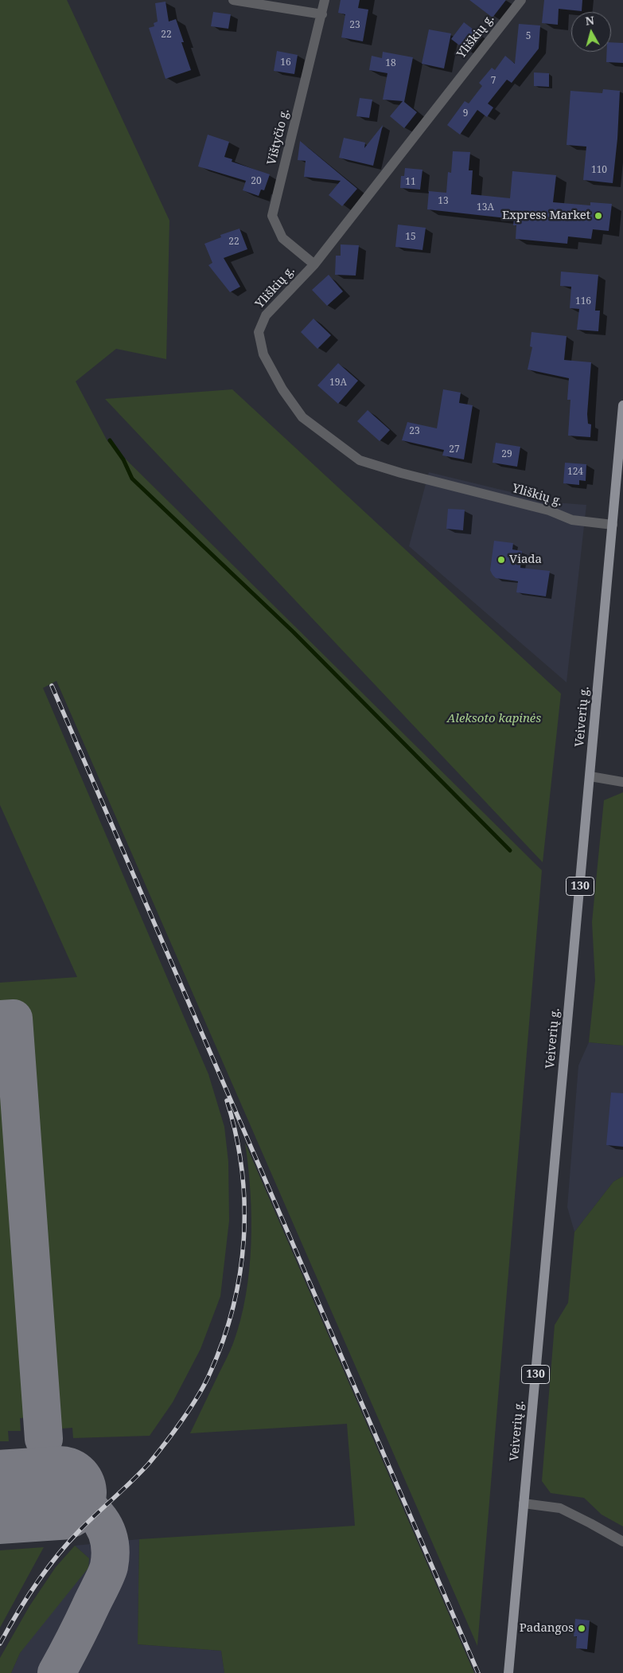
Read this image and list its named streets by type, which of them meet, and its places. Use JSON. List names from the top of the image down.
{
  "streets": {
    "main road": ["Veiverių g.", "130"],
    "street": ["Yliškių g.", "Vištyčio g."]
  },
  "crossings": [
    ["Yliškių g.", "Vištyčio g."],
    ["Yliškių g.", "Veiverių g."]
  ],
  "parks": ["Aleksoto kapinės"],
  "places": ["Express Market", "Viada", "Padangos"],
  "house_numbers": [
    "23",
    "22",
    "5",
    "16",
    "18",
    "7",
    "9",
    "110",
    "20",
    "11",
    "13",
    "13A",
    "15",
    "22",
    "116",
    "19A",
    "23",
    "27",
    "29",
    "124"
  ],
  "north": "top"
}
